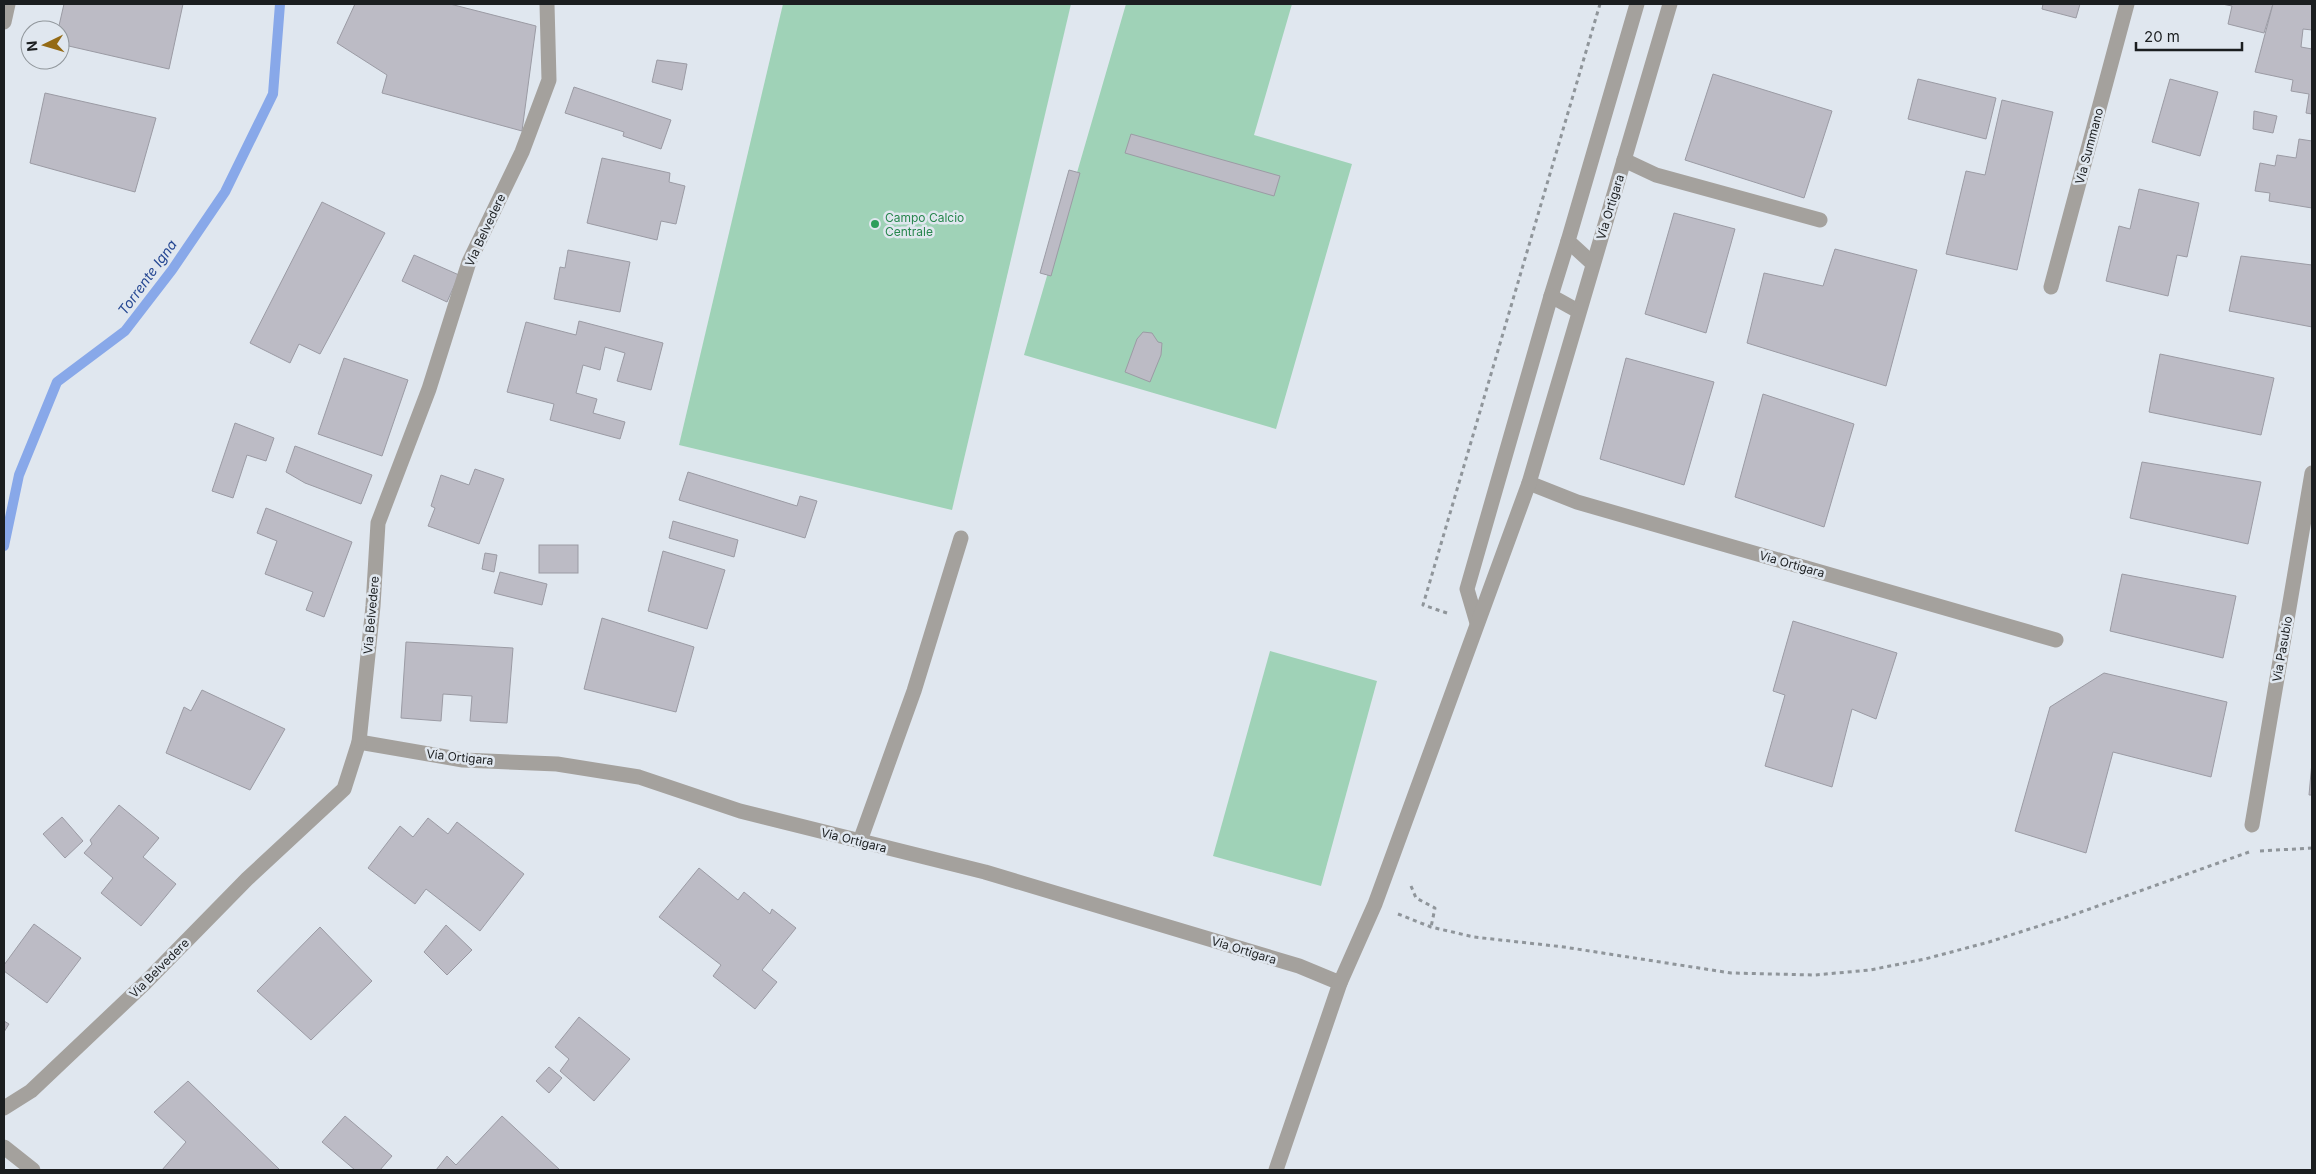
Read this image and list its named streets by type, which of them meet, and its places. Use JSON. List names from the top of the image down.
{
  "streets": {
    "street": [
      "Via Summano",
      "Via Ortigara",
      "Via Belvedere",
      "Via Pasubio"
    ]
  },
  "crossings": [
    ["Via Ortigara", "Via Belvedere"]
  ],
  "water": ["Torrente Igna"],
  "places": ["Campo Calcio Centrale"],
  "scale_bar": "20 m",
  "north": "left"
}
